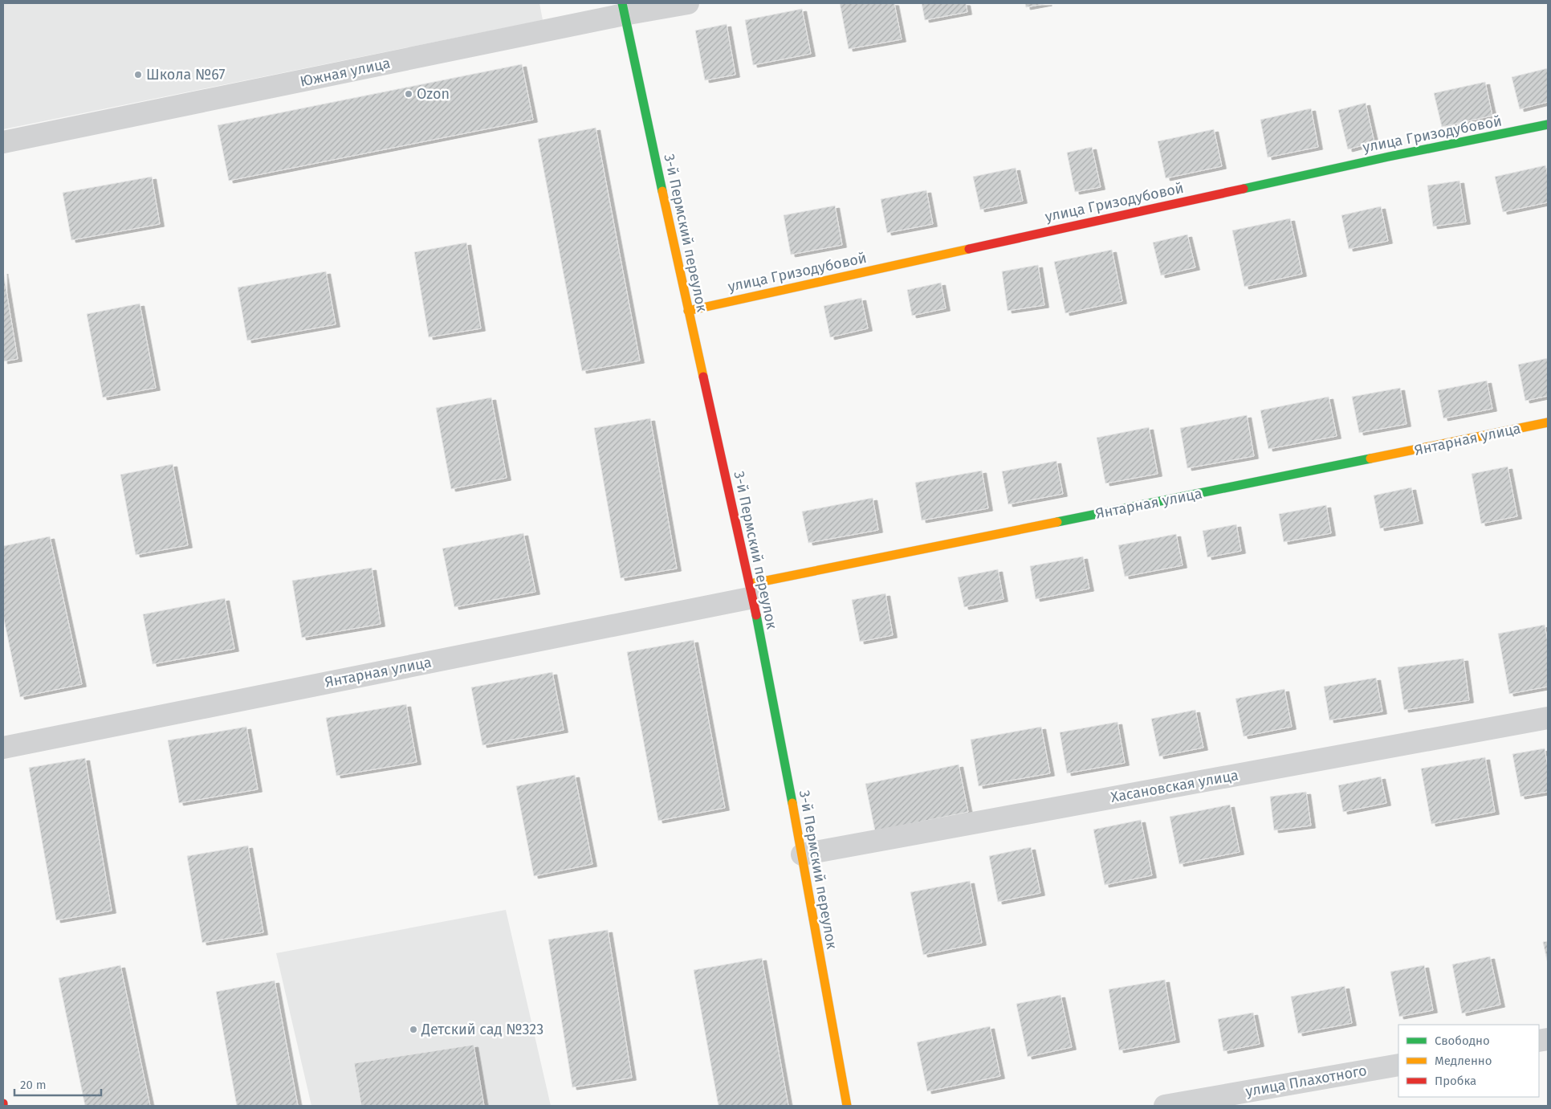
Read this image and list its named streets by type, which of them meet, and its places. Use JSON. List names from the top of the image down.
{
  "streets": {
    "street": [
      "Южная улица",
      "улица Гризодубовой",
      "3-й Пермский переулок",
      "Янтарная улица",
      "Хасановская улица",
      "улица Плахотного"
    ]
  },
  "crossings": [
    ["Южная улица", "3-й Пермский переулок"],
    ["улица Гризодубовой", "3-й Пермский переулок"],
    ["3-й Пермский переулок", "Янтарная улица"],
    ["3-й Пермский переулок", "Хасановская улица"]
  ],
  "places": ["Школа №67", "Ozon", "Детский сад №323"],
  "legend": ["Свободно", "Медленно", "Пробка"],
  "scale_bar": "20 m"
}
